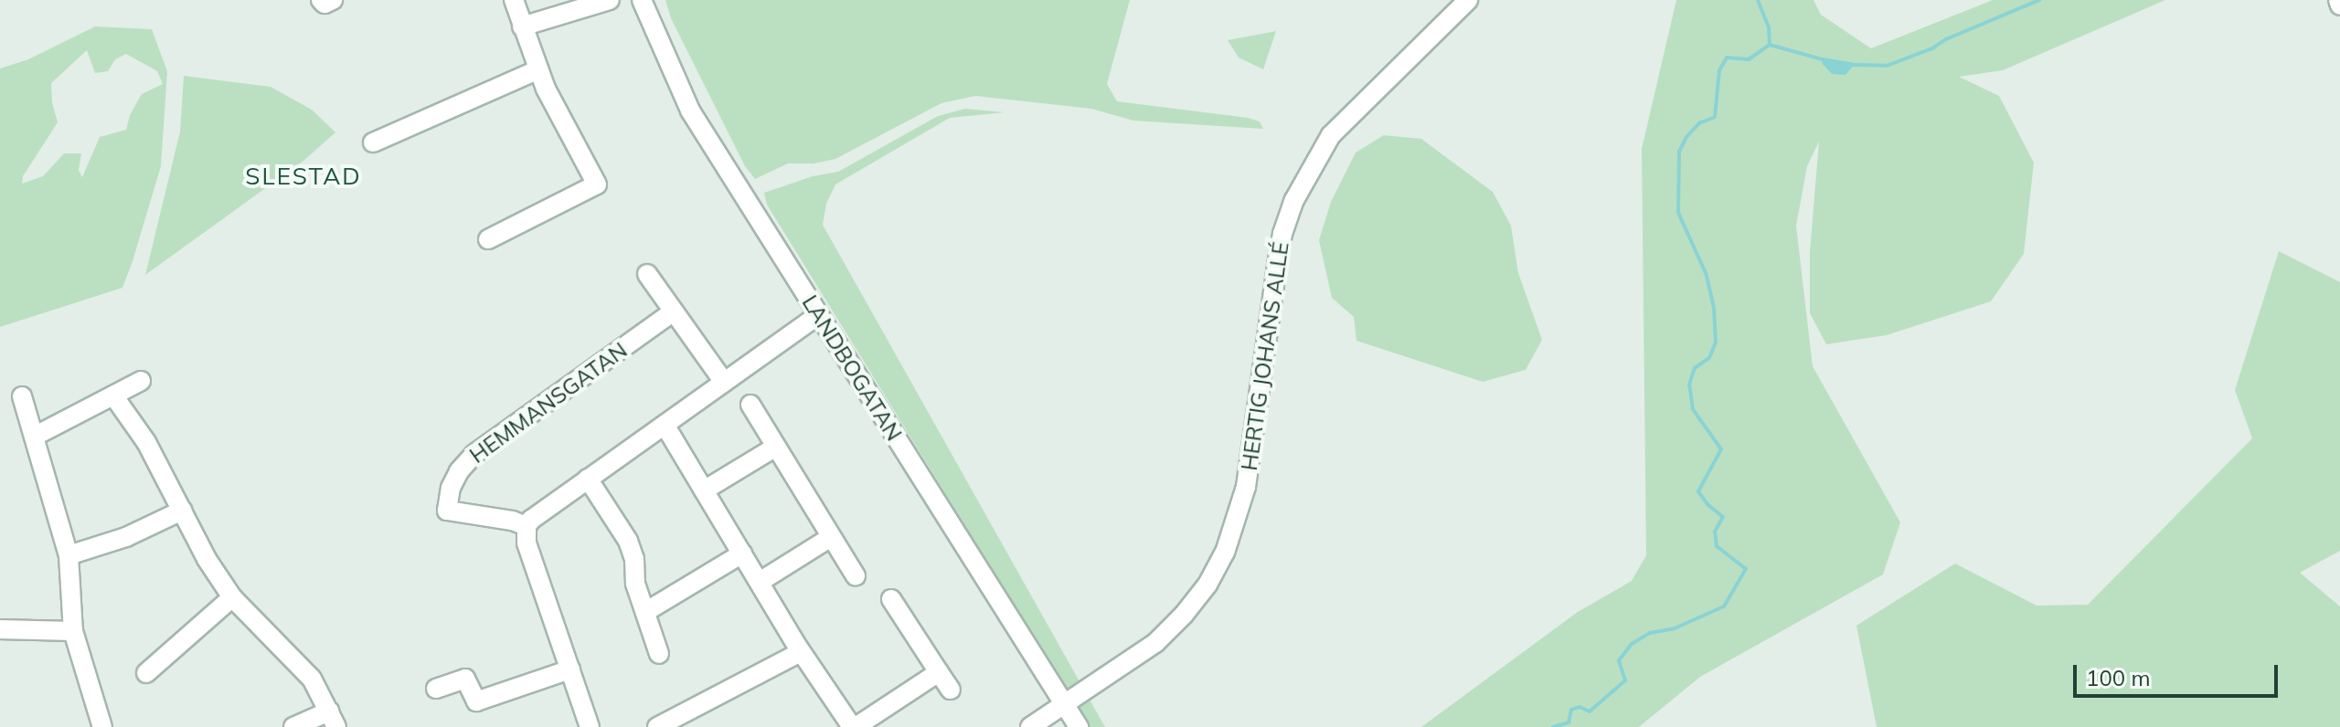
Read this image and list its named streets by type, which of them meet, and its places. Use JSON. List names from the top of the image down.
{
  "streets": {
    "street": ["HERTIG JOHANS ALLÉ", "LANDBOGATAN", "HEMMANSGATAN"]
  },
  "crossings": [
    ["HERTIG JOHANS ALLÉ", "LANDBOGATAN"]
  ],
  "districts": ["SLESTAD"],
  "scale_bar": "100 m"
}
